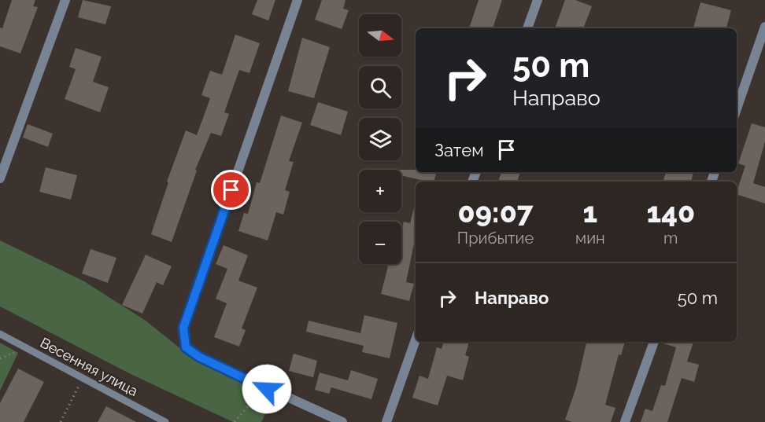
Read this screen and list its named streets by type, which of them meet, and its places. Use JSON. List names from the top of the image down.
{
  "streets": {
    "lane": ["Весенняя улица"]
  },
  "north": "right",
  "page": {
    "map_buttons": ["+", "−"],
    "turn": ["50 m", "Направо"],
    "then": "Затем",
    "eta": [
      "09:07",
      "Прибытие",
      "1",
      "мин",
      "140",
      "m"
    ],
    "list": [
      {
        "name": "Направо",
        "value": "50 m"
      }
    ]
  }
}
